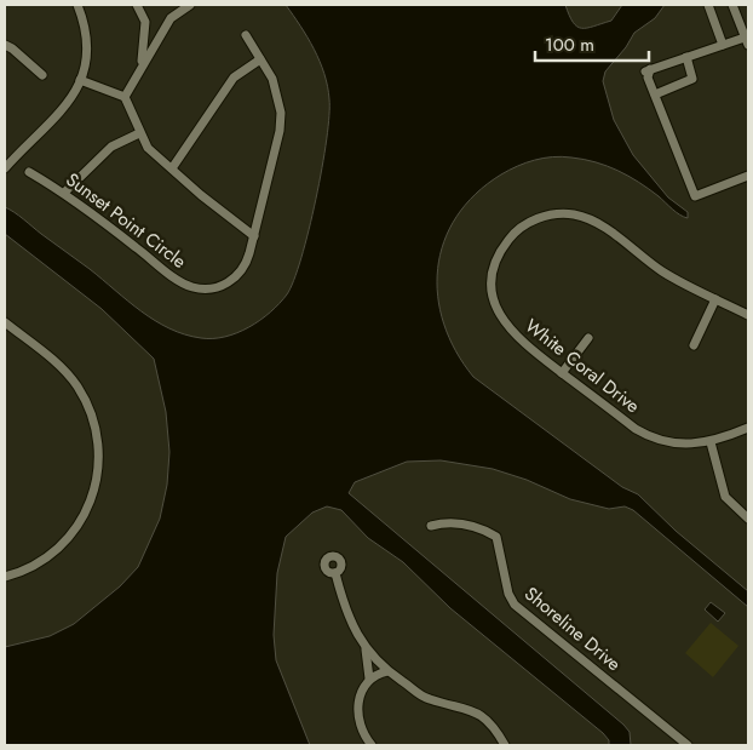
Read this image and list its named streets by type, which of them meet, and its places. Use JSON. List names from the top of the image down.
{
  "streets": {
    "street": ["Sunset Point Circle", "White Coral Drive", "Shoreline Drive"]
  },
  "scale_bar": "100 m"
}
